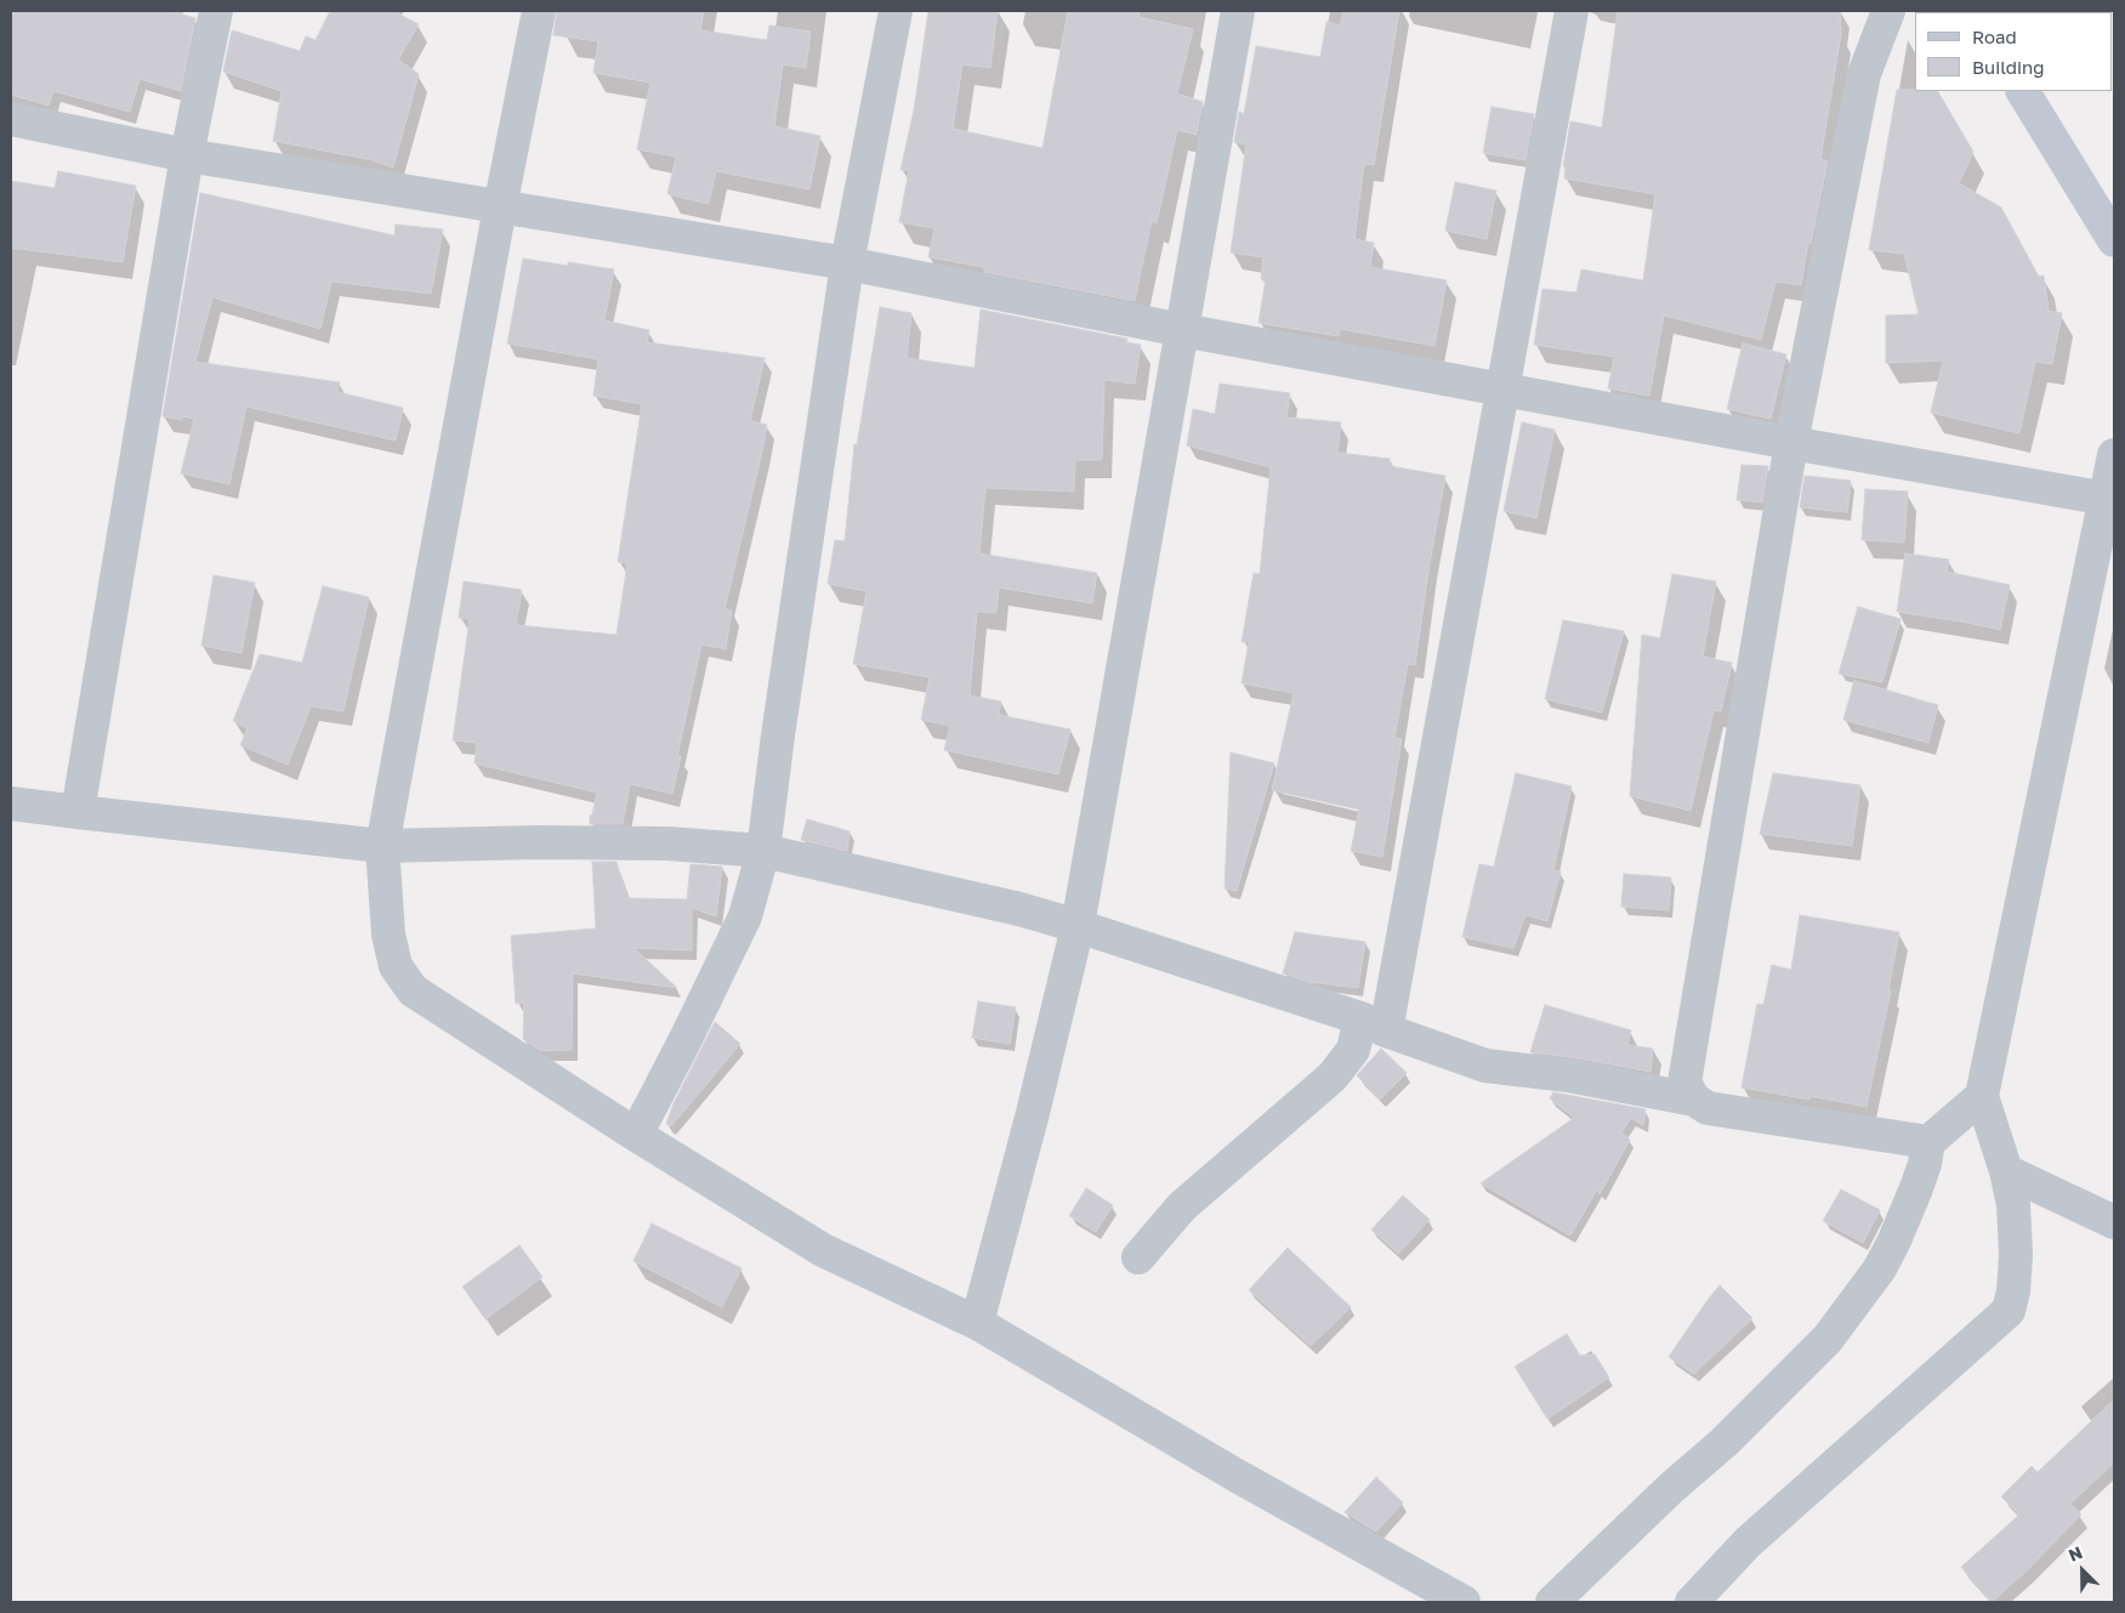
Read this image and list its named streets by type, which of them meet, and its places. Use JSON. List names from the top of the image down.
{
  "legend": ["Road", "Building"],
  "north": "top left"
}
